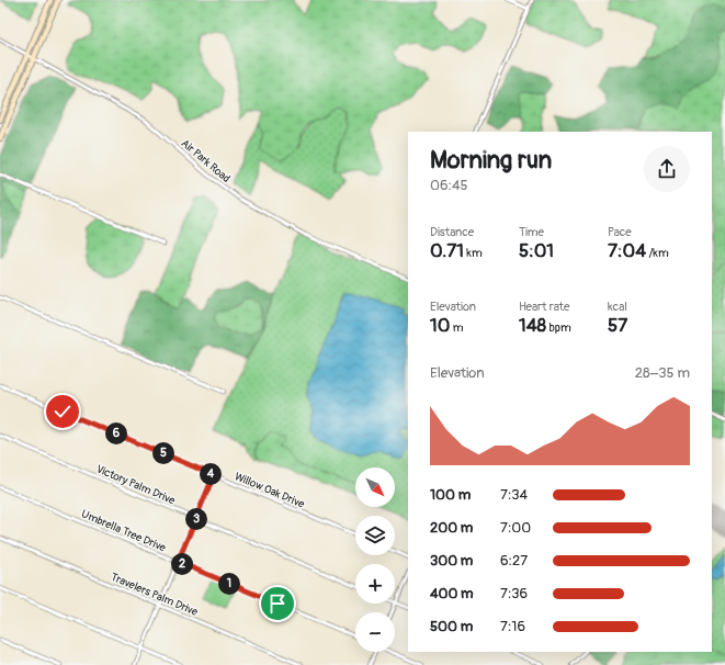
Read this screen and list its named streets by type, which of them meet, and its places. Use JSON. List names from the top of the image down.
{
  "streets": {
    "street": [
      "Air Park Road",
      "Victory Palm Drive",
      "Willow Oak Drive",
      "Umbrella Tree Drive",
      "Travelers Palm Drive"
    ]
  },
  "north": "bottom right",
  "page": {
    "heading": ["Morning run", "06:45"],
    "stats": [
      ["Distance", "0.71 km"],
      ["Time", "5:01"],
      ["Pace", "7:04 /km"],
      ["Elevation", "10 m"],
      ["Heart rate", "148 bpm"],
      ["kcal", "57"]
    ],
    "chart": ["Elevation", "28–35 m"],
    "pins": [
      "6",
      "5",
      "4",
      "3",
      "2",
      "1"
    ],
    "map_buttons": ["+", "−"],
    "list": [
      {
        "name": "100 m",
        "note": "7:34"
      },
      {
        "name": "200 m",
        "note": "7:00"
      },
      {
        "name": "300 m",
        "note": "6:27"
      },
      {
        "name": "400 m",
        "note": "7:36"
      },
      {
        "name": "500 m",
        "note": "7:16"
      }
    ]
  }
}
